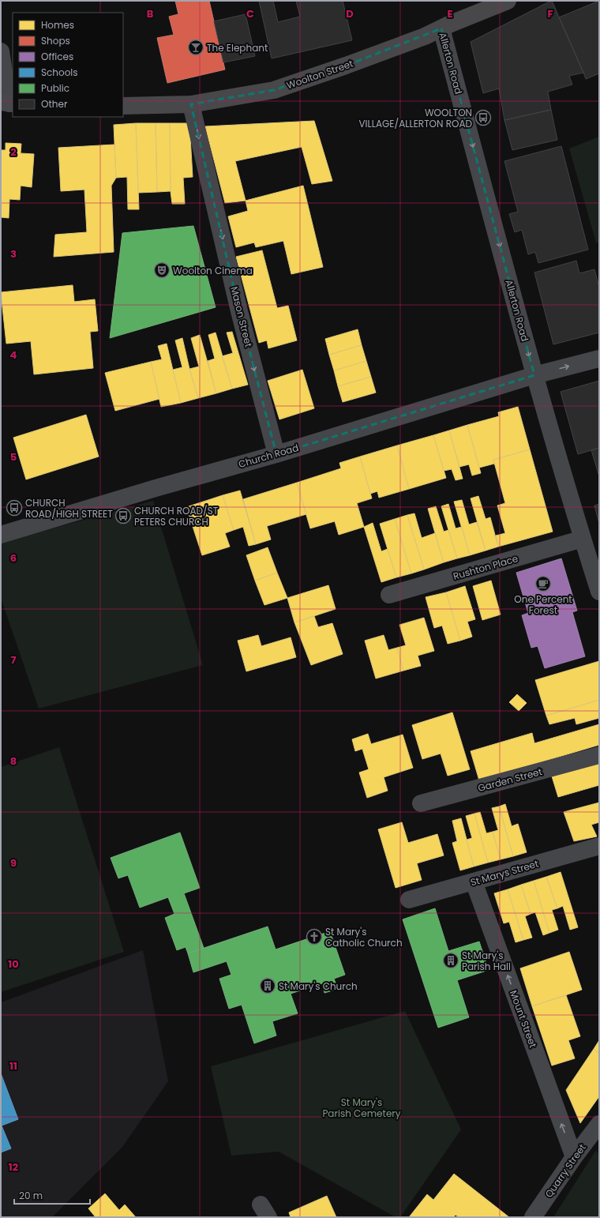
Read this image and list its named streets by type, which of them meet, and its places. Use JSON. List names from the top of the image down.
{
  "streets": {
    "main road": ["Woolton Street"],
    "street": [
      "Allerton Road",
      "Mason Street",
      "Church Road",
      "Rushton Place",
      "Garden Street",
      "St Marys Street",
      "Mount Street",
      "Quarry Street"
    ]
  },
  "crossings": [
    ["Allerton Road", "Woolton Street"],
    ["Allerton Road", "Church Road"],
    ["Allerton Road", "Rushton Place"],
    ["Woolton Street", "Mason Street"],
    ["Mason Street", "Church Road"],
    ["St Marys Street", "Mount Street"],
    ["Mount Street", "Quarry Street"]
  ],
  "one_way": ["Allerton Road", "Mason Street", "Mount Street"],
  "parks": ["St Mary's Parish Cemetery"],
  "places": {
    "bar": ["The Elephant"],
    "bus stop": ["WOOLTON VILLAGE/ALLERTON ROAD", "CHURCH ROAD/HIGH STREET", "CHURCH ROAD/ST PETERS CHURCH"],
    "theatre": ["Woolton Cinema"],
    "cafe": ["One Percent Forest"],
    "church": ["St Mary's Catholic Church"],
    "building": ["St Mary's Parish Hall", "St Mary's Church"]
  },
  "legend": [
    "Homes",
    "Shops",
    "Offices",
    "Schools",
    "Public",
    "Other"
  ],
  "scale_bar": "20 m",
  "grid": {
    "columns": [
      "B",
      "C",
      "D",
      "E",
      "F"
    ],
    "rows": [
      "2",
      "3",
      "4",
      "5",
      "6",
      "7",
      "8",
      "9",
      "10",
      "11",
      "12"
    ]
  }
}
